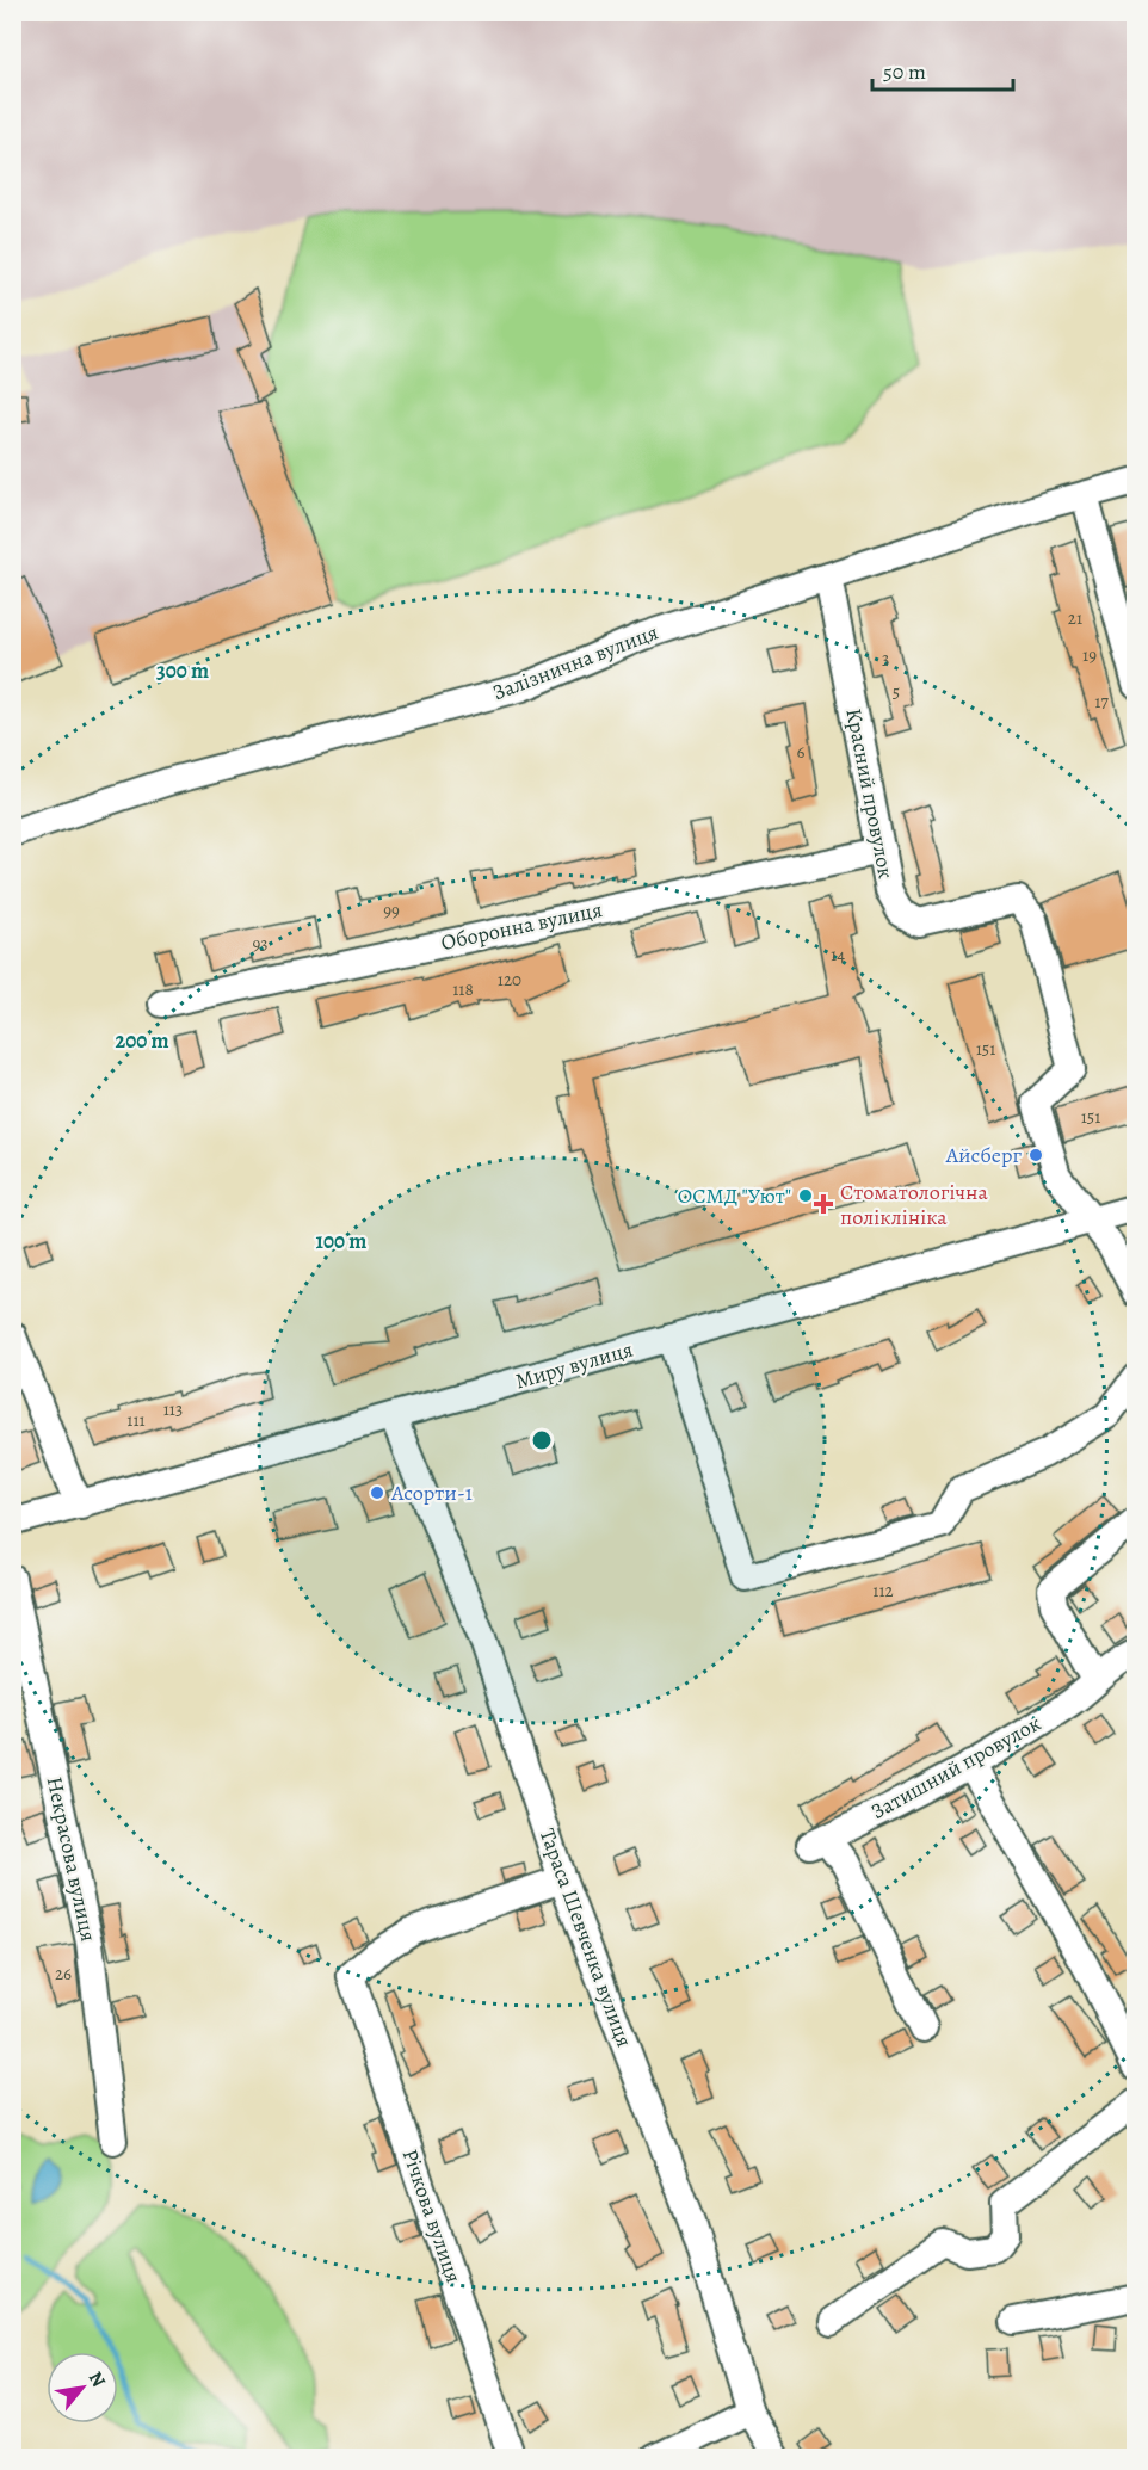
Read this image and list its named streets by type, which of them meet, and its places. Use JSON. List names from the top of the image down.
{
  "streets": {
    "street": [
      "Залізнична вулиця",
      "Красний провулок",
      "Оборонна вулиця",
      "Миру вулиця",
      "Затишний провулок",
      "Некрасова вулиця",
      "Тараса Шевченка вулиця",
      "Річкова вулиця"
    ]
  },
  "crossings": [
    ["Залізнична вулиця", "Красний провулок"],
    ["Красний провулок", "Оборонна вулиця"],
    ["Красний провулок", "Миру вулиця"],
    ["Миру вулиця", "Тараса Шевченка вулиця"],
    ["Тараса Шевченка вулиця", "Річкова вулиця"]
  ],
  "places": {
    "other": ["Айсберг", "ОСМД \"Уют\"", "Асорти-1"],
    "health": ["Стоматологічна поліклініка"]
  },
  "house_numbers": [
    "21",
    "19",
    "3",
    "5",
    "17",
    "6",
    "99",
    "93",
    "14",
    "120",
    "118",
    "151",
    "151",
    "113",
    "111",
    "112",
    "26"
  ],
  "scale_bar": "50 m",
  "north": "top right",
  "rings": ["300 m", "200 m", "100 m"]
}
